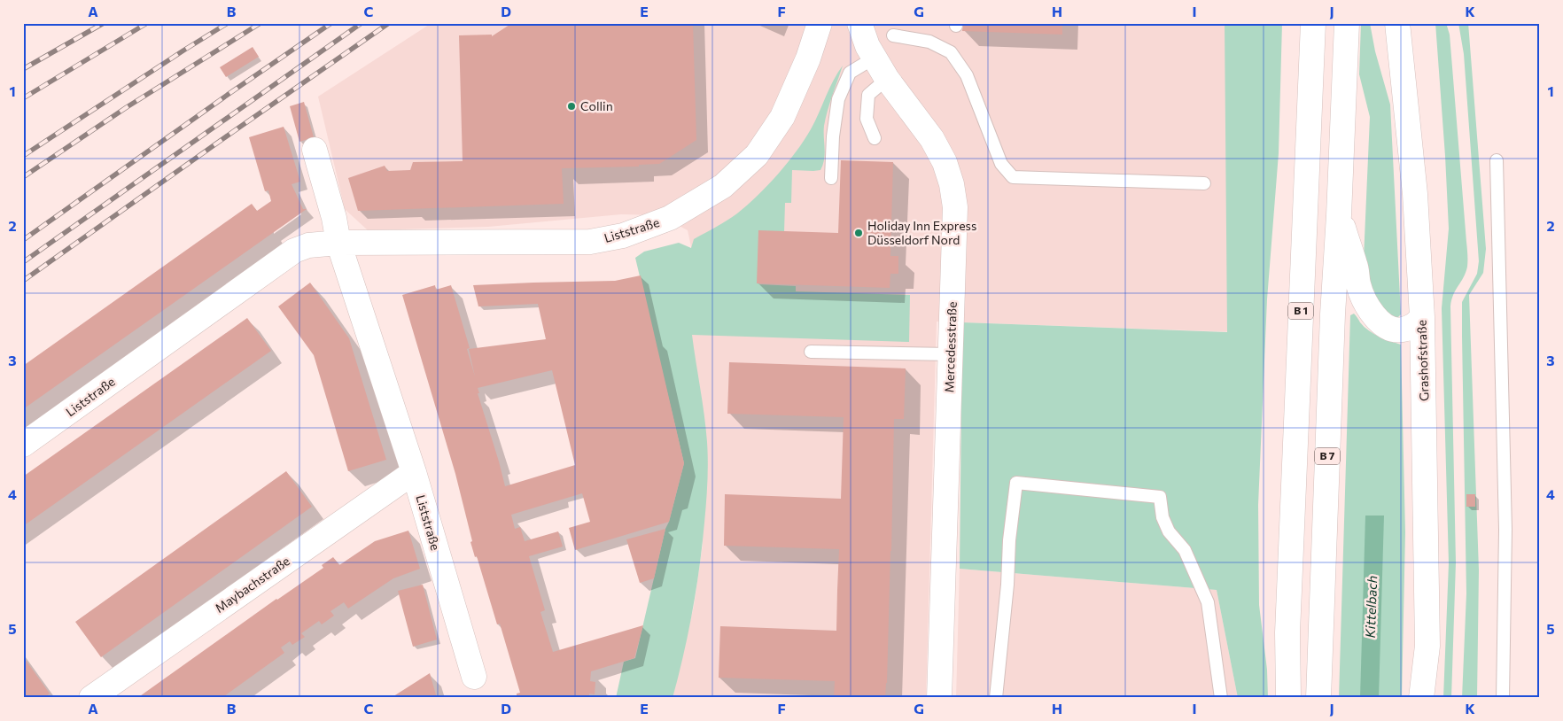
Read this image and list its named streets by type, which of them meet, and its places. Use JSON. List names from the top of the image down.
{
  "streets": {
    "street": [
      "Liststraße",
      "B 1",
      "Mercedesstraße",
      "Grashofstraße",
      "B 7",
      "Maybachstraße"
    ]
  },
  "crossings": [
    ["Liststraße", "Maybachstraße"]
  ],
  "water": ["Kittelbach"],
  "places": ["Collin", "Holiday Inn Express Düsseldorf Nord"],
  "grid": {
    "columns": [
      "A",
      "B",
      "C",
      "D",
      "E",
      "F",
      "G",
      "H",
      "I",
      "J",
      "K"
    ],
    "rows": [
      "1",
      "2",
      "3",
      "4",
      "5"
    ]
  }
}
